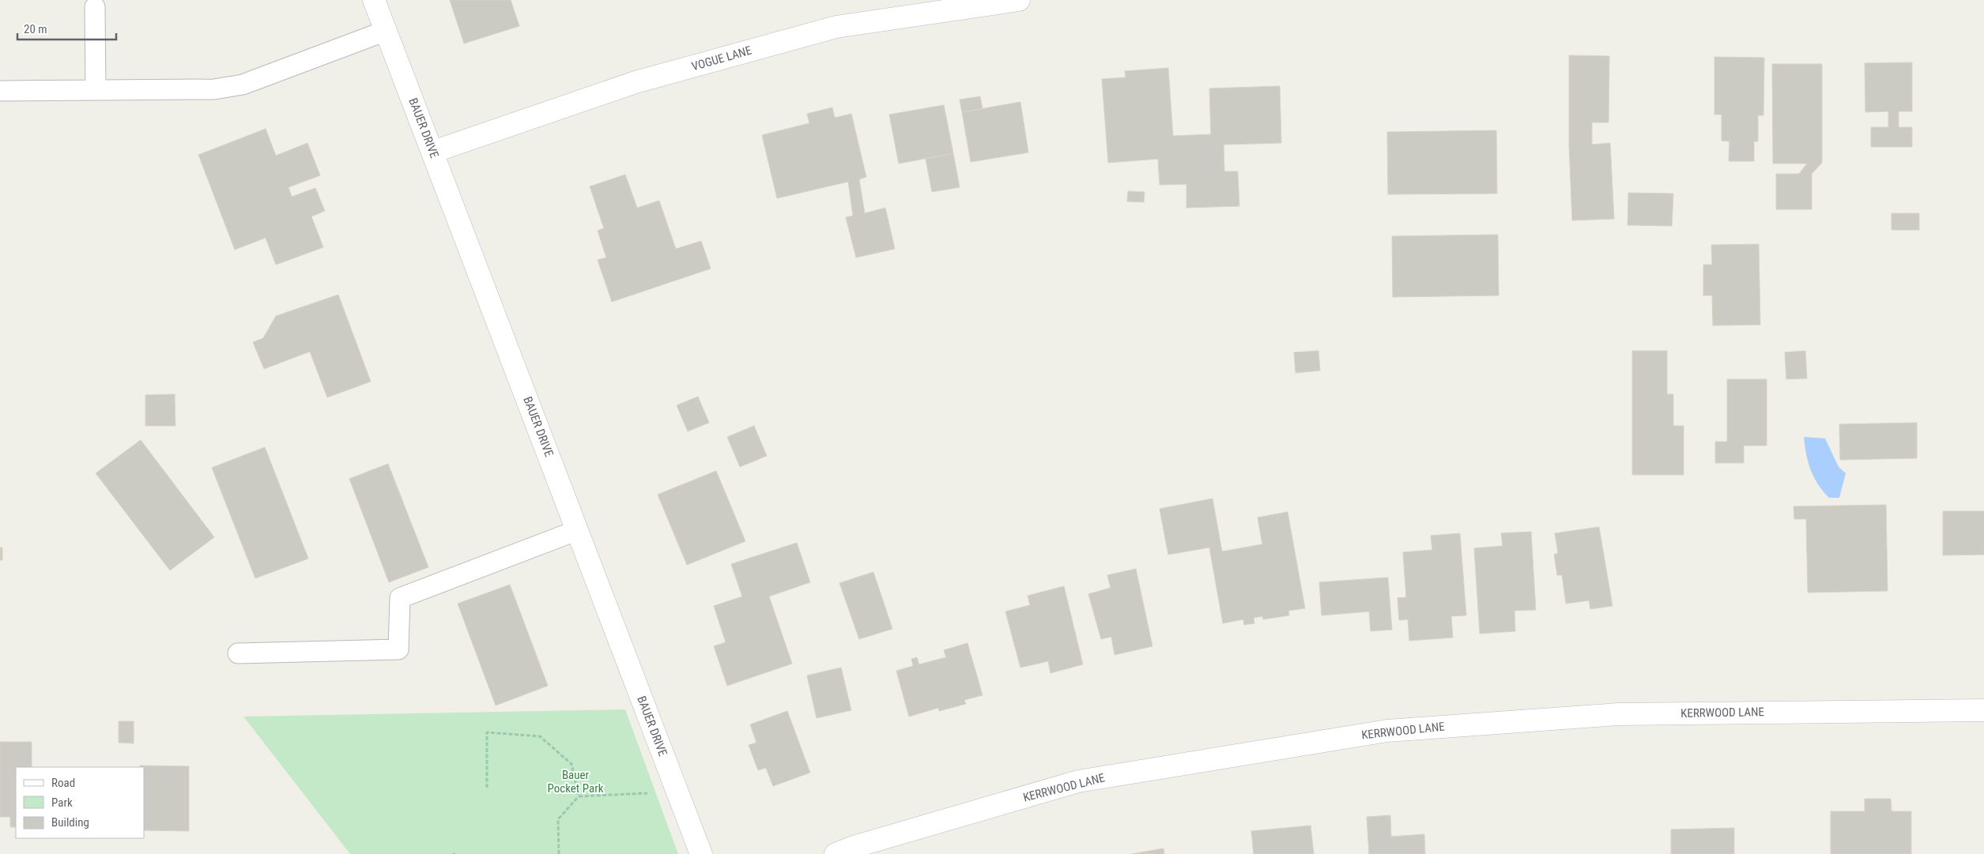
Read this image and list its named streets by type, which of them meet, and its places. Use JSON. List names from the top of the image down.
{
  "streets": {
    "street": ["VOGUE LANE", "BAUER DRIVE", "KERRWOOD LANE"]
  },
  "crossings": [
    ["VOGUE LANE", "BAUER DRIVE"]
  ],
  "parks": ["Bauer Pocket Park"],
  "legend": ["Road", "Park", "Building"],
  "scale_bar": "20 m"
}
